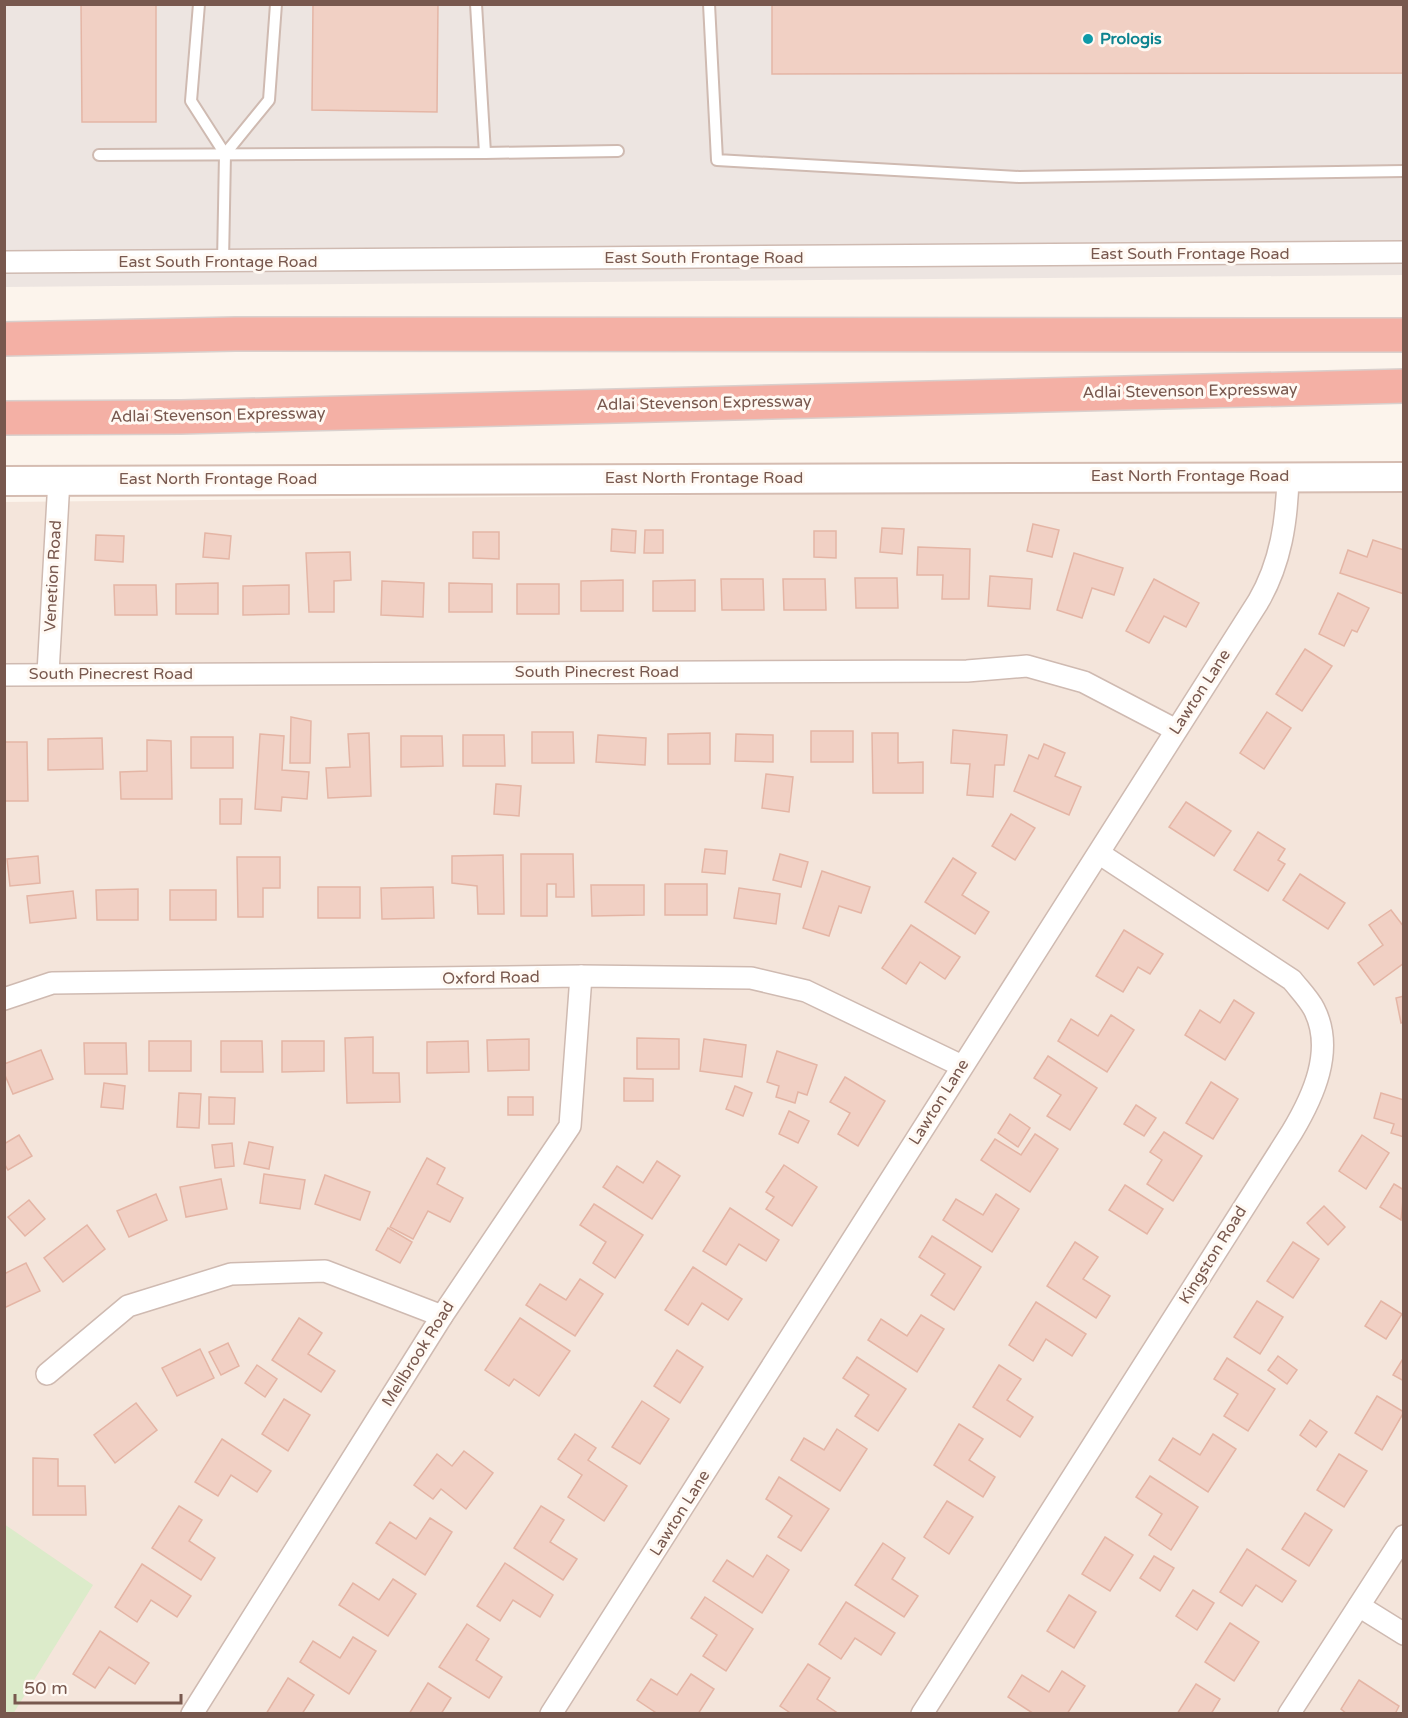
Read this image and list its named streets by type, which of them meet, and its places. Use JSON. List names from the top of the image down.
{
  "streets": {
    "highway": ["Adlai Stevenson Expressway"],
    "street": [
      "East South Frontage Road",
      "East North Frontage Road",
      "Venetion Road",
      "South Pinecrest Road",
      "Lawton Lane",
      "Oxford Road",
      "Kingston Road",
      "Mellbrook Road"
    ]
  },
  "crossings": [
    ["East North Frontage Road", "Venetion Road"],
    ["East North Frontage Road", "Lawton Lane"],
    ["Venetion Road", "South Pinecrest Road"],
    ["South Pinecrest Road", "Lawton Lane"],
    ["Lawton Lane", "Oxford Road"],
    ["Lawton Lane", "Kingston Road"],
    ["Oxford Road", "Mellbrook Road"]
  ],
  "places": ["Prologis"],
  "scale_bar": "50 m"
}
